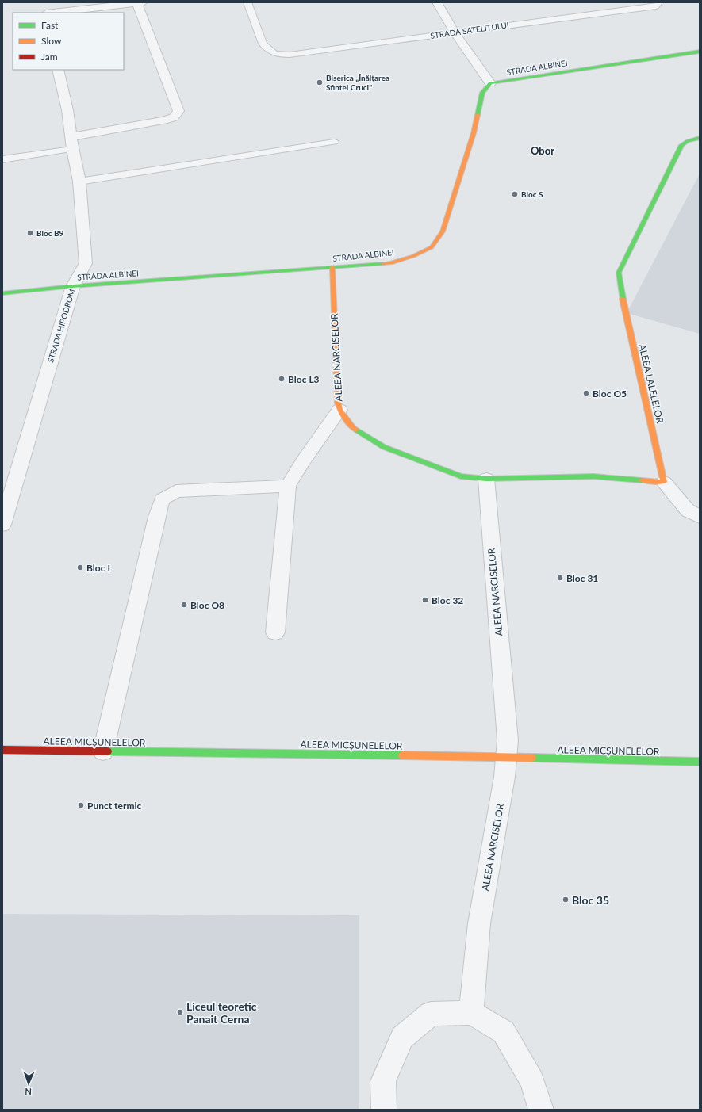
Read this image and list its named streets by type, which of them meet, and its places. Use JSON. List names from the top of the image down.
{
  "streets": {
    "street": [
      "STRADA ALBINEI",
      "STRADA HIPODROM",
      "ALEEA NARCISELOR",
      "ALEEA LALELELOR",
      "ALEEA MICȘUNELELOR"
    ],
    "lane": ["STRADA SATELITULUI"]
  },
  "crossings": [
    ["STRADA ALBINEI", "STRADA HIPODROM"],
    ["STRADA ALBINEI", "ALEEA NARCISELOR"],
    ["ALEEA NARCISELOR", "ALEEA MICȘUNELELOR"]
  ],
  "districts": ["Obor"],
  "places": [
    "Biserica „Înălțarea Sfintei Cruci\"",
    "Bloc S",
    "Bloc B9",
    "Bloc L3",
    "Bloc O5",
    "Bloc I",
    "Bloc 31",
    "Bloc 32",
    "Bloc O8",
    "Punct termic",
    "Bloc 35",
    "Liceul teoretic Panait Cerna"
  ],
  "legend": ["Fast", "Slow", "Jam"],
  "north": "bottom"
}
